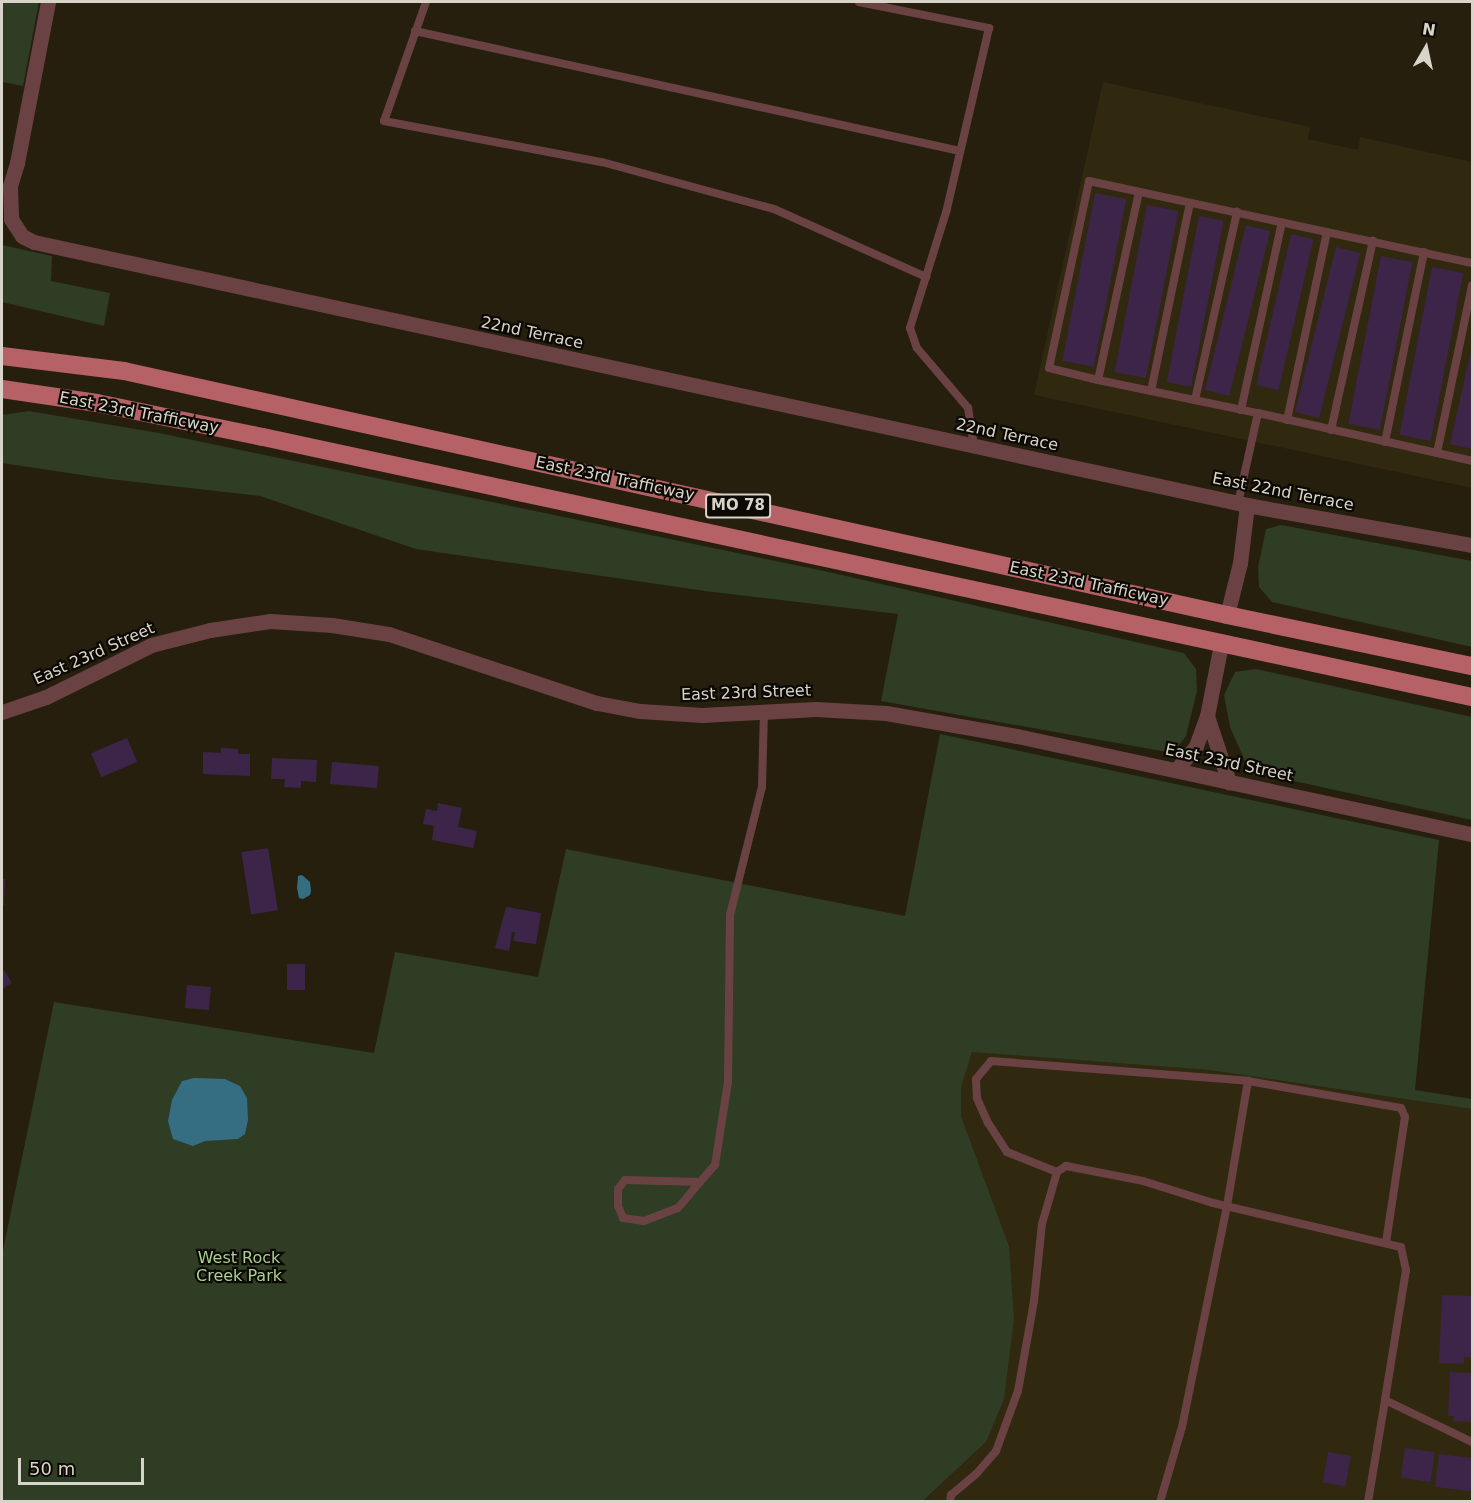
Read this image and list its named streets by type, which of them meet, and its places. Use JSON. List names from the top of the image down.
{
  "streets": {
    "main road": ["East 23rd Trafficway", "MO 78"],
    "street": ["22nd Terrace", "East 22nd Terrace", "East 23rd Street"]
  },
  "crossings": [
    ["22nd Terrace", "East 22nd Terrace"]
  ],
  "parks": ["West Rock Creek Park"],
  "scale_bar": "50 m",
  "north": "top"
}
